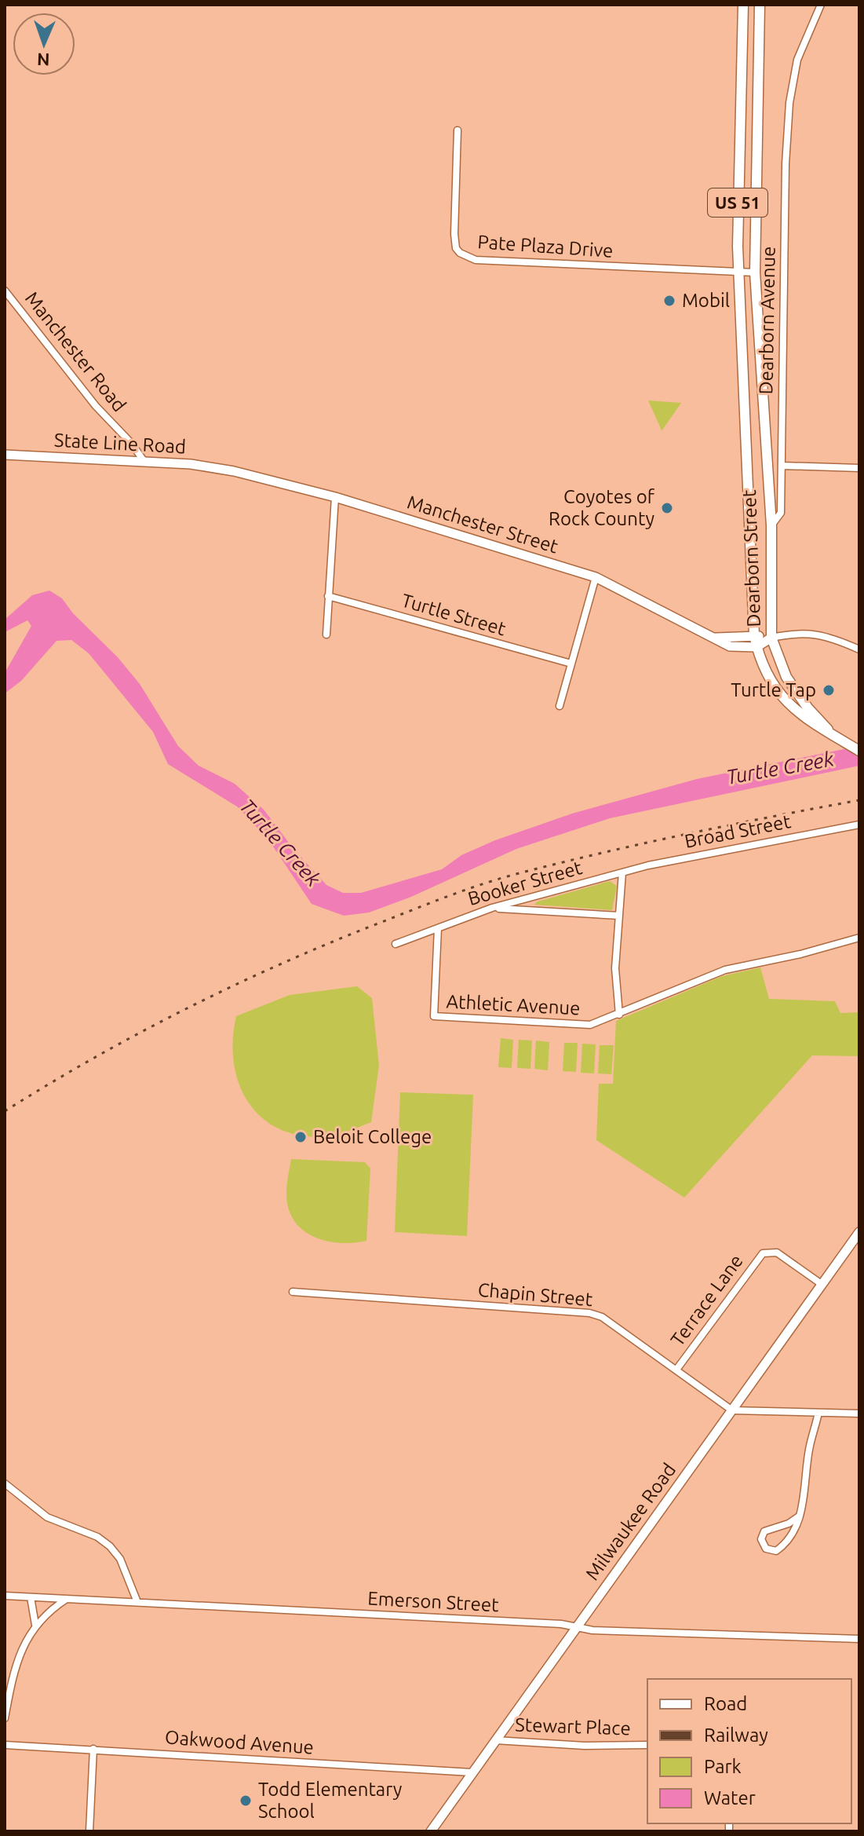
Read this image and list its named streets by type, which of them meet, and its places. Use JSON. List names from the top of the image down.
{
  "streets": {
    "main road": ["US 51", "Dearborn Street"],
    "street": [
      "Pate Plaza Drive",
      "Dearborn Avenue",
      "Manchester Road",
      "State Line Road",
      "Manchester Street",
      "Turtle Street",
      "Broad Street",
      "Booker Street",
      "Athletic Avenue",
      "Chapin Street",
      "Terrace Lane",
      "Milwaukee Road",
      "Emerson Street",
      "Stewart Place",
      "Oakwood Avenue"
    ]
  },
  "crossings": [
    ["US 51", "Pate Plaza Drive"],
    ["US 51", "Dearborn Street"],
    ["Pate Plaza Drive", "Dearborn Street"],
    ["Dearborn Avenue", "Dearborn Street"],
    ["Manchester Road", "State Line Road"],
    ["State Line Road", "Manchester Street"],
    ["Manchester Street", "Dearborn Street"],
    ["Broad Street", "Booker Street"],
    ["Booker Street", "Athletic Avenue"],
    ["Chapin Street", "Terrace Lane"],
    ["Chapin Street", "Milwaukee Road"],
    ["Terrace Lane", "Milwaukee Road"],
    ["Milwaukee Road", "Emerson Street"],
    ["Milwaukee Road", "Stewart Place"],
    ["Milwaukee Road", "Oakwood Avenue"]
  ],
  "water": ["Turtle Creek"],
  "places": [
    "Mobil",
    "Coyotes of Rock County",
    "Turtle Tap",
    "Beloit College",
    "Todd Elementary School"
  ],
  "legend": [
    "Road",
    "Railway",
    "Park",
    "Water"
  ],
  "north": "bottom"
}
